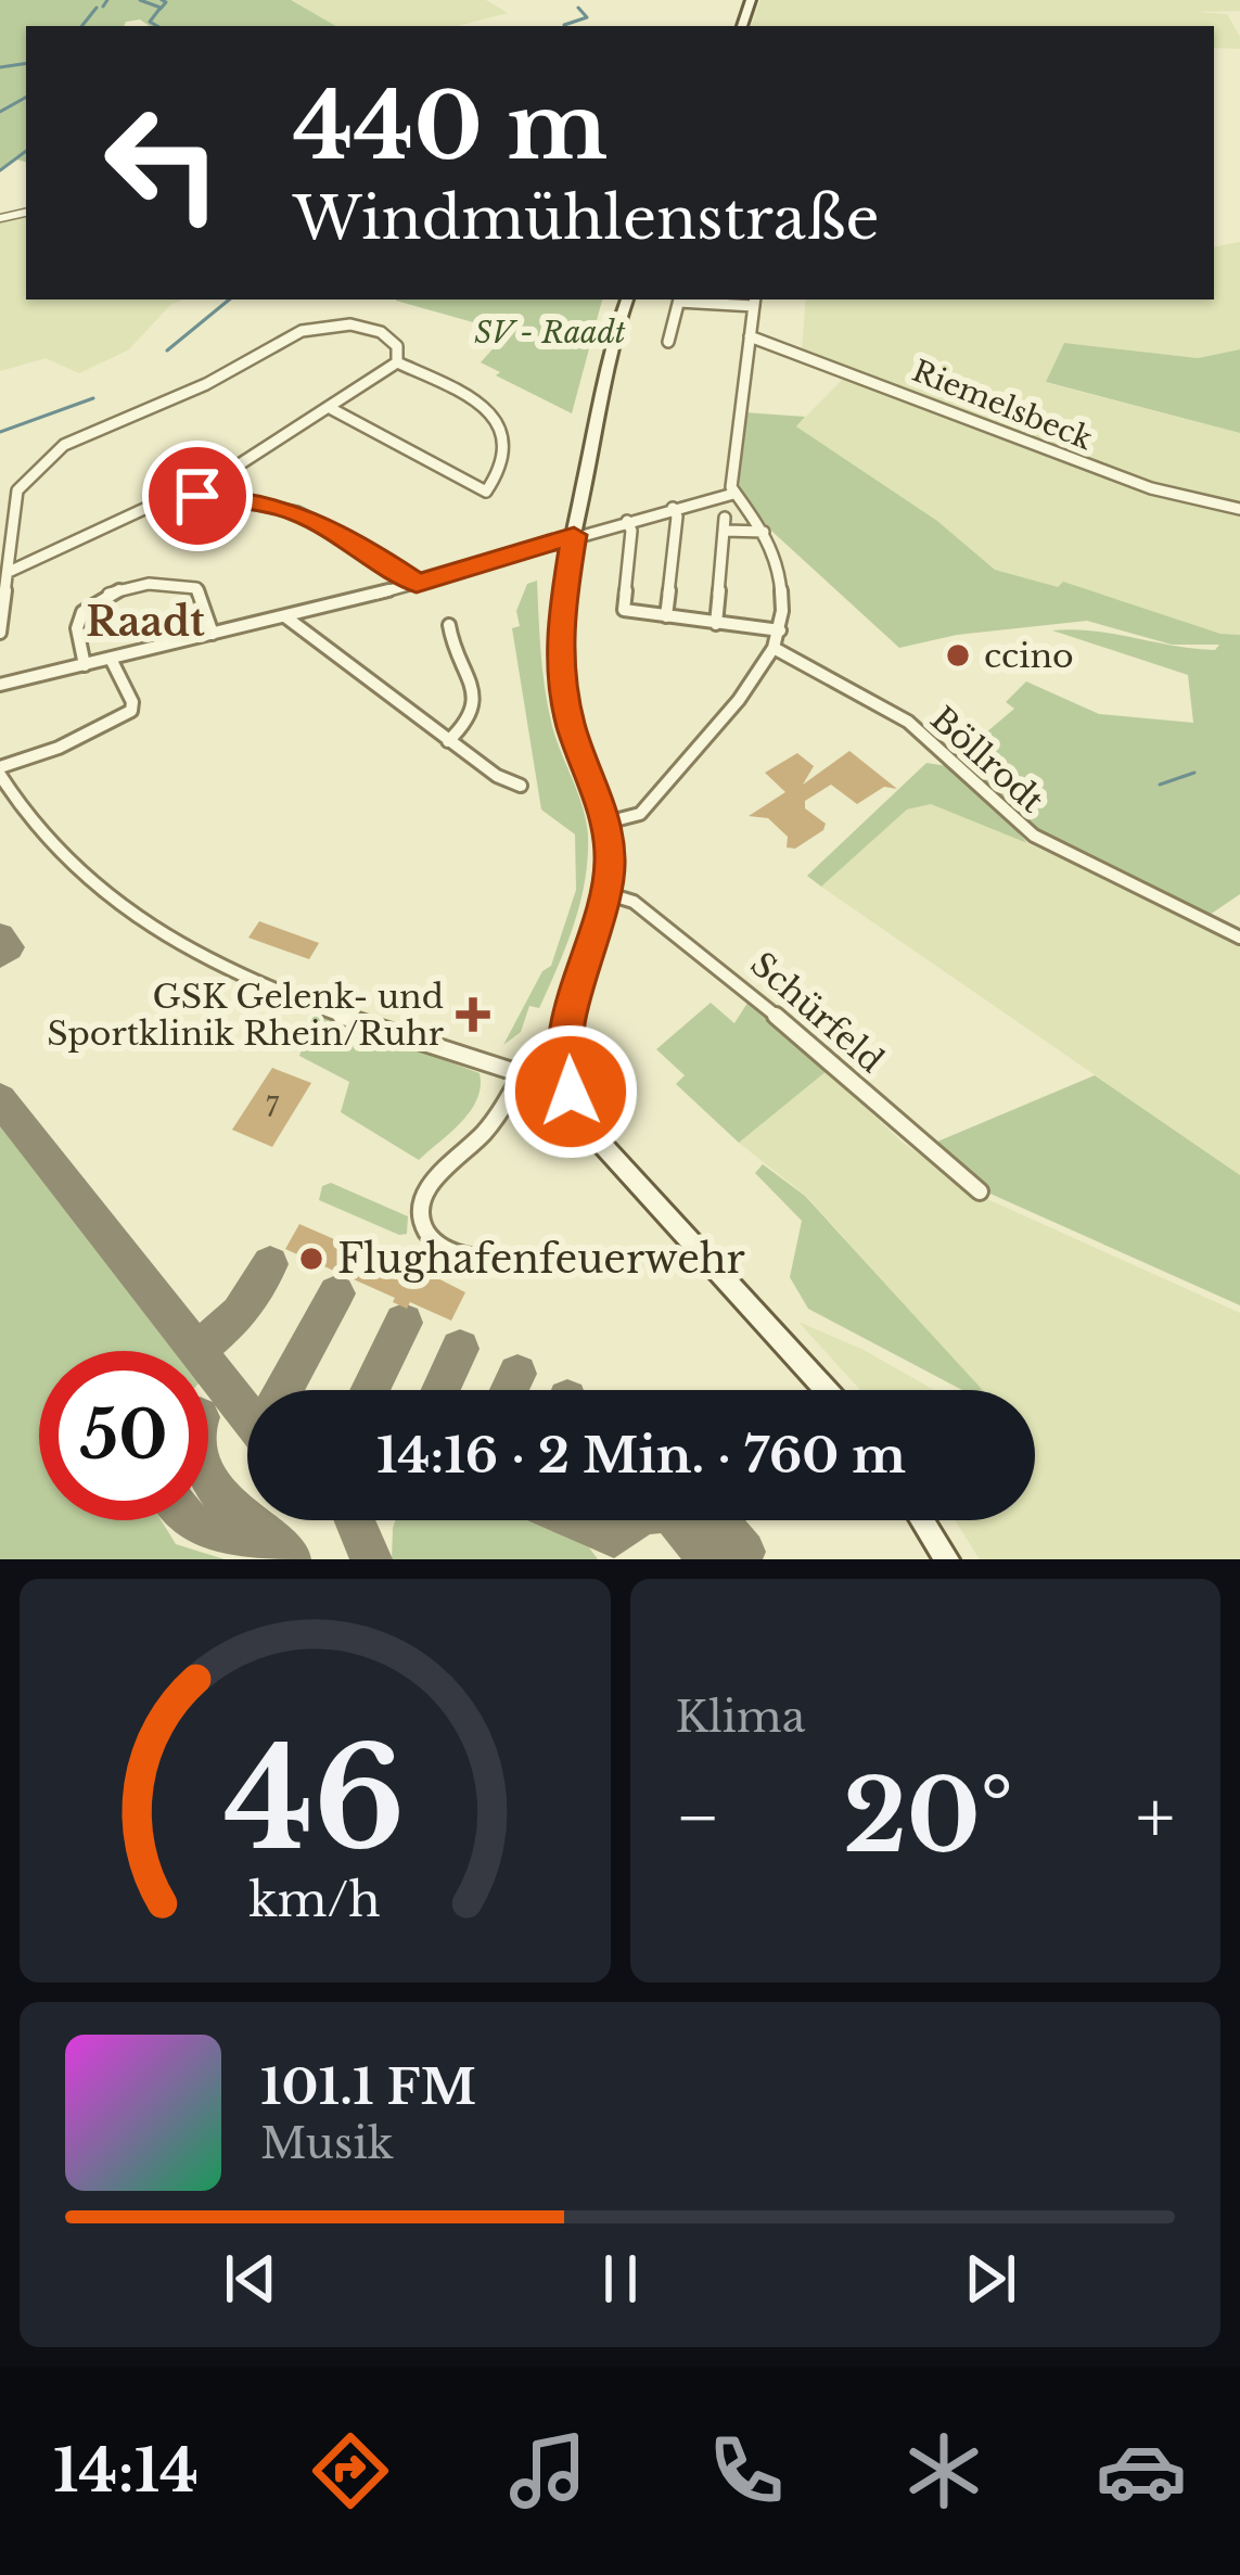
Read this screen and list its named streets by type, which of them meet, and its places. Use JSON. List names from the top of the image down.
{
  "streets": {
    "street": ["Riemelsbeck", "Böllrodt", "Schürfeld"]
  },
  "districts": ["Raadt"],
  "parks": ["SV - Raadt"],
  "places": {
    "other": ["ccino", "Flughafenfeuerwehr"],
    "health": ["GSK Gelenk- und Sportklinik Rhein/Ruhr"]
  },
  "house_numbers": ["7"],
  "page": {
    "turn": ["440 m", "Windmühlenstraße"],
    "limit": "50",
    "trip": "14:16 · 2 Min. · 760 m",
    "tile": "Klima",
    "heat": ["−", "20°", "+"],
    "song": ["101.1 FM", "Musik"],
    "tabs": "14:14",
    "gauge": ["46", "km/h"]
  }
}
